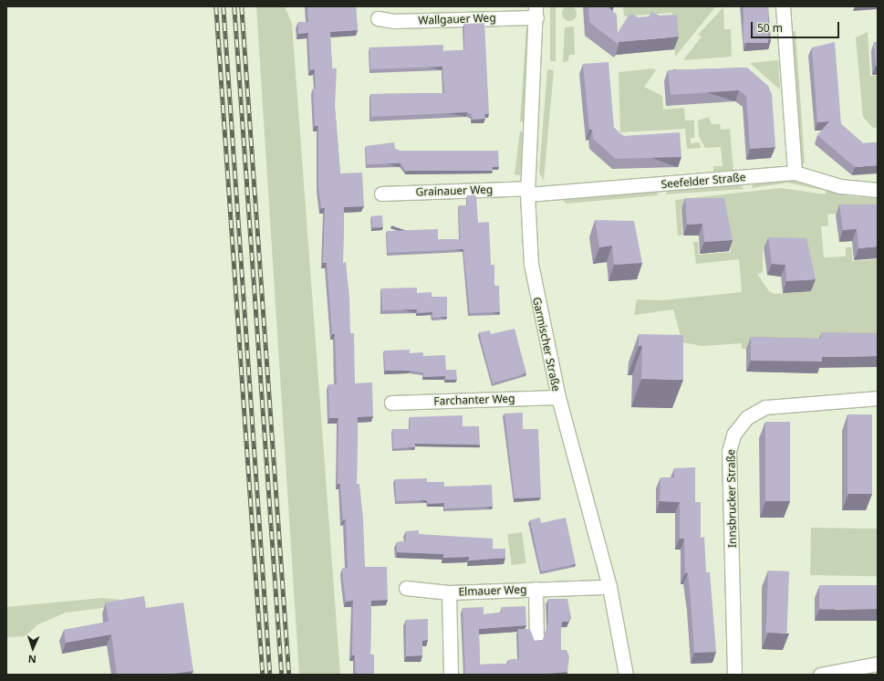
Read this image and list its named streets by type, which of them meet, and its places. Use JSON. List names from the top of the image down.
{
  "streets": {
    "street": [
      "Wallgauer Weg",
      "Seefelder Straße",
      "Grainauer Weg",
      "Garmischer Straße",
      "Farchanter Weg",
      "Innsbrucker Straße",
      "Elmauer Weg"
    ]
  },
  "crossings": [
    ["Wallgauer Weg", "Garmischer Straße"],
    ["Seefelder Straße", "Grainauer Weg"],
    ["Seefelder Straße", "Garmischer Straße"],
    ["Grainauer Weg", "Garmischer Straße"],
    ["Garmischer Straße", "Farchanter Weg"],
    ["Garmischer Straße", "Elmauer Weg"]
  ],
  "scale_bar": "50 m",
  "north": "bottom"
}
